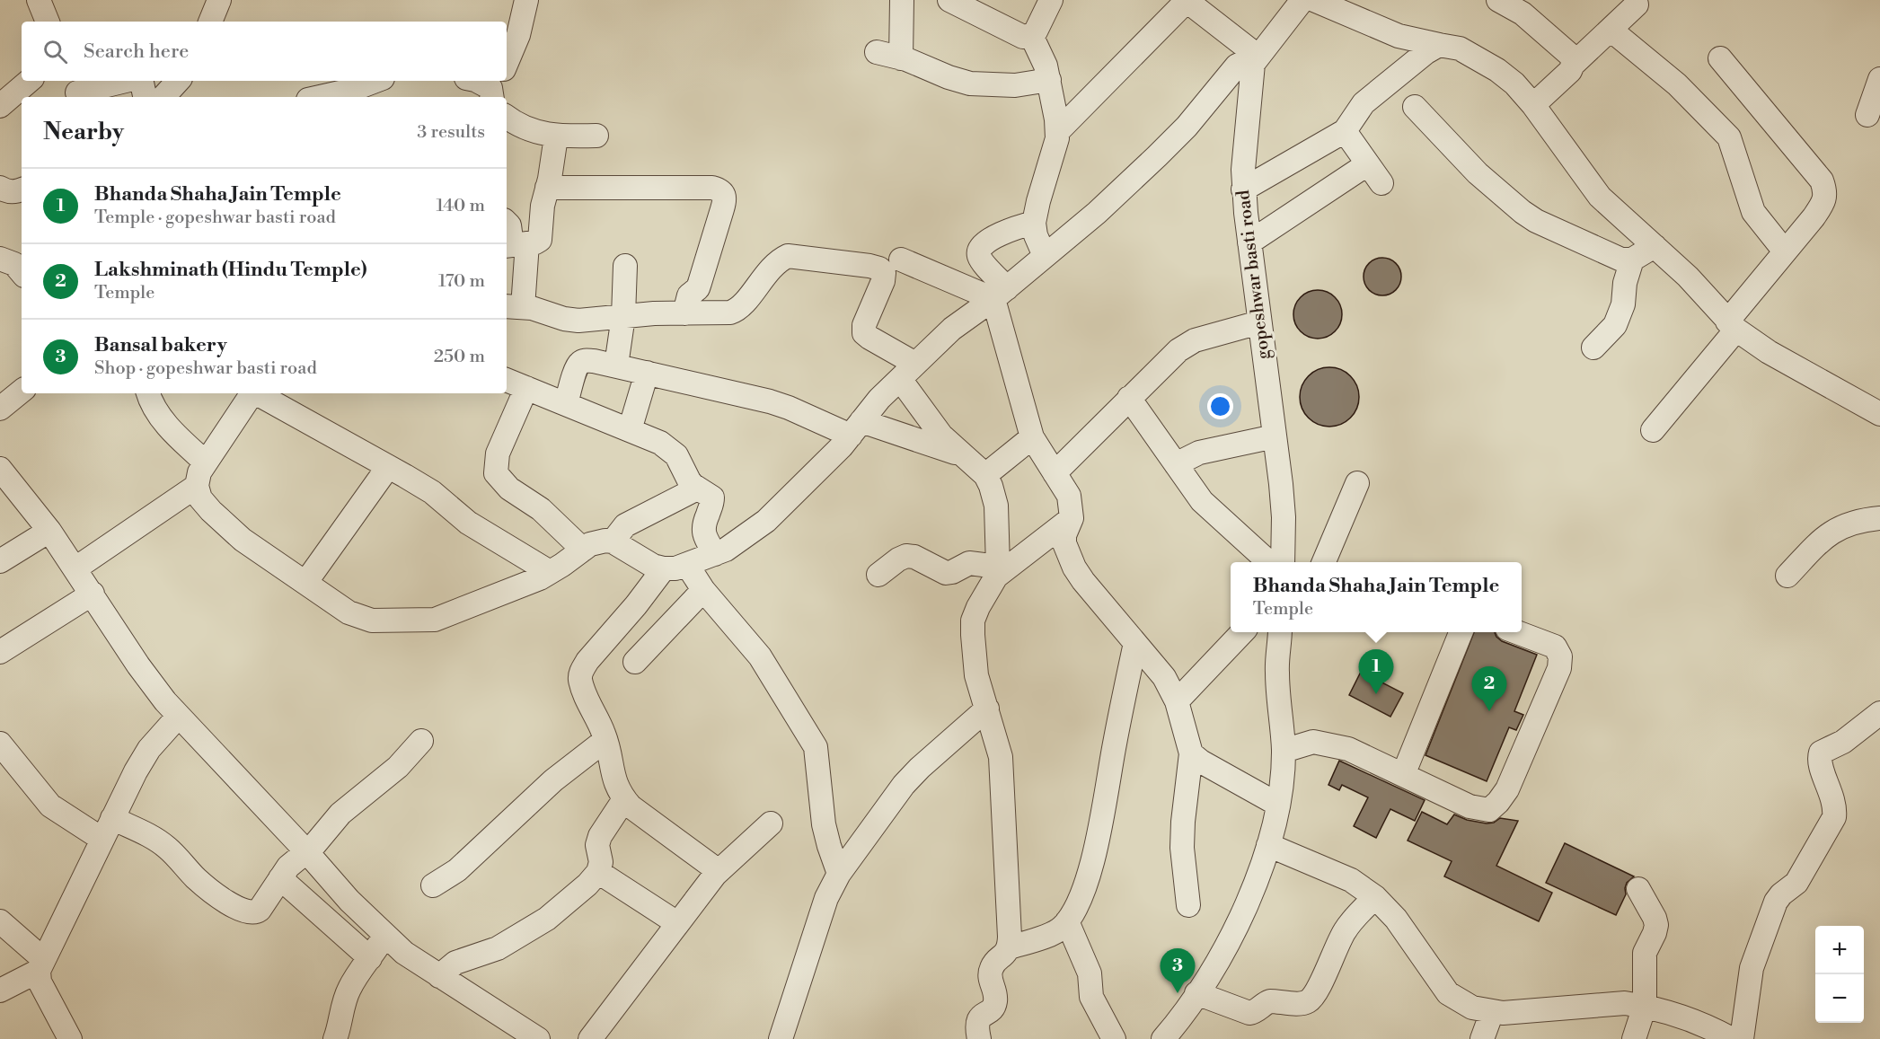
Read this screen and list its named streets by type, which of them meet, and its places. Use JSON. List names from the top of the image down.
{
  "streets": {
    "street": ["gopeshwar basti road"]
  },
  "page": {
    "search": "Search here",
    "heading": ["Nearby", "3 results"],
    "list": [
      {
        "mark": "1",
        "name": "Bhanda Shaha Jain Temple",
        "note": "Temple · gopeshwar basti road",
        "value": "140 m"
      },
      {
        "mark": "2",
        "name": "Lakshminath (Hindu Temple)",
        "note": "Temple",
        "value": "170 m"
      },
      {
        "mark": "3",
        "name": "Bansal bakery",
        "note": "Shop · gopeshwar basti road",
        "value": "250 m"
      }
    ],
    "popup": ["Bhanda Shaha Jain Temple", "Temple"],
    "pins": ["1", "2", "3"],
    "map_buttons": ["+", "−"]
  }
}
